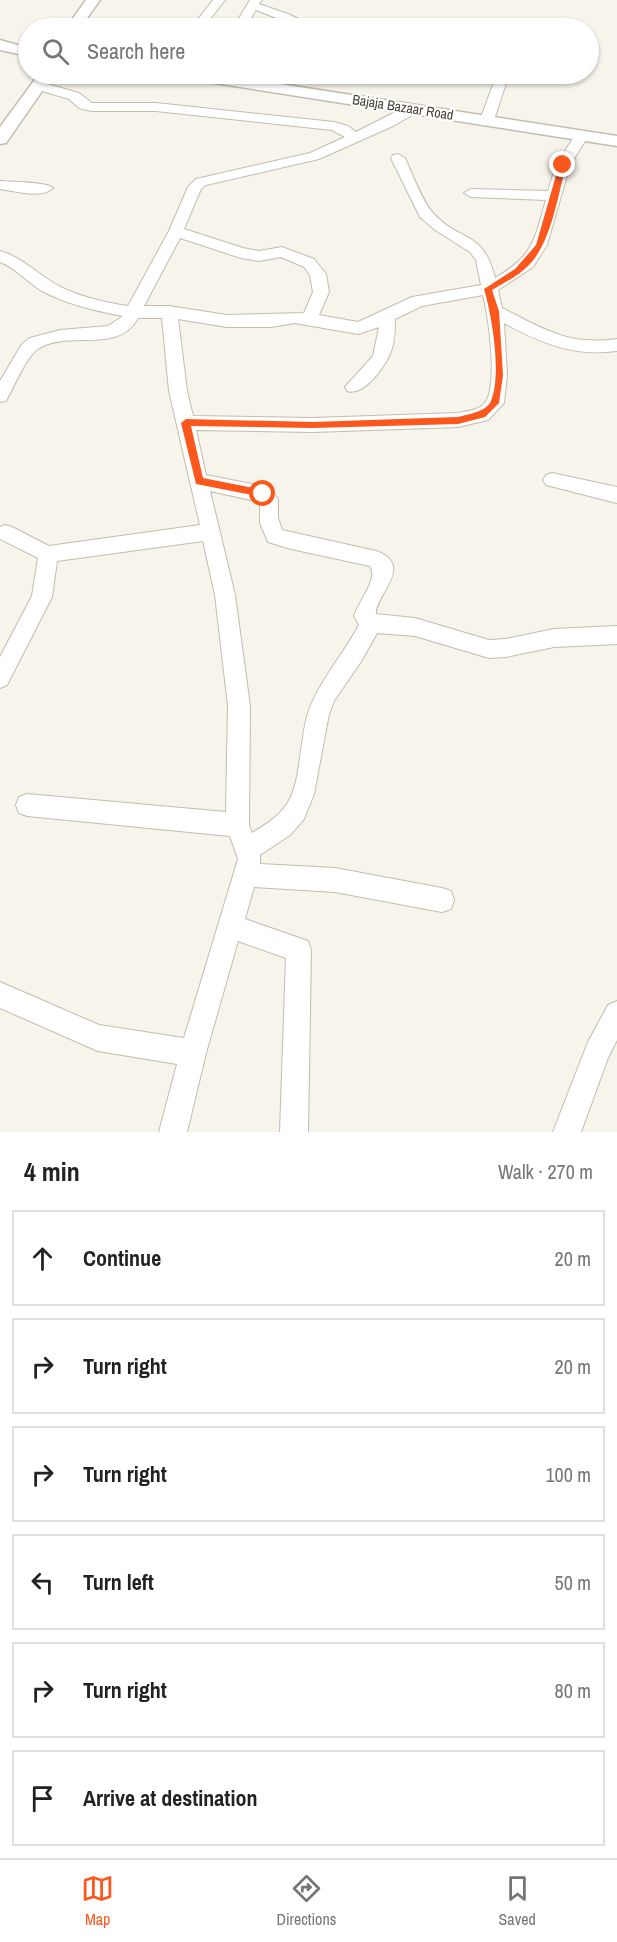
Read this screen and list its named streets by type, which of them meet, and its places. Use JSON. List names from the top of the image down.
{
  "streets": {
    "street": ["Bajaja Bazaar Road"]
  },
  "page": {
    "search": "Search here",
    "heading": ["4 min", "Walk · 270 m"],
    "list": [
      ["Continue", "20 m"],
      ["Turn right", "20 m"],
      ["Turn right", "100 m"],
      ["Turn left", "50 m"],
      ["Turn right", "80 m"],
      "Arrive at destination"
    ],
    "nav": ["Map", "Directions", "Saved"]
  }
}
